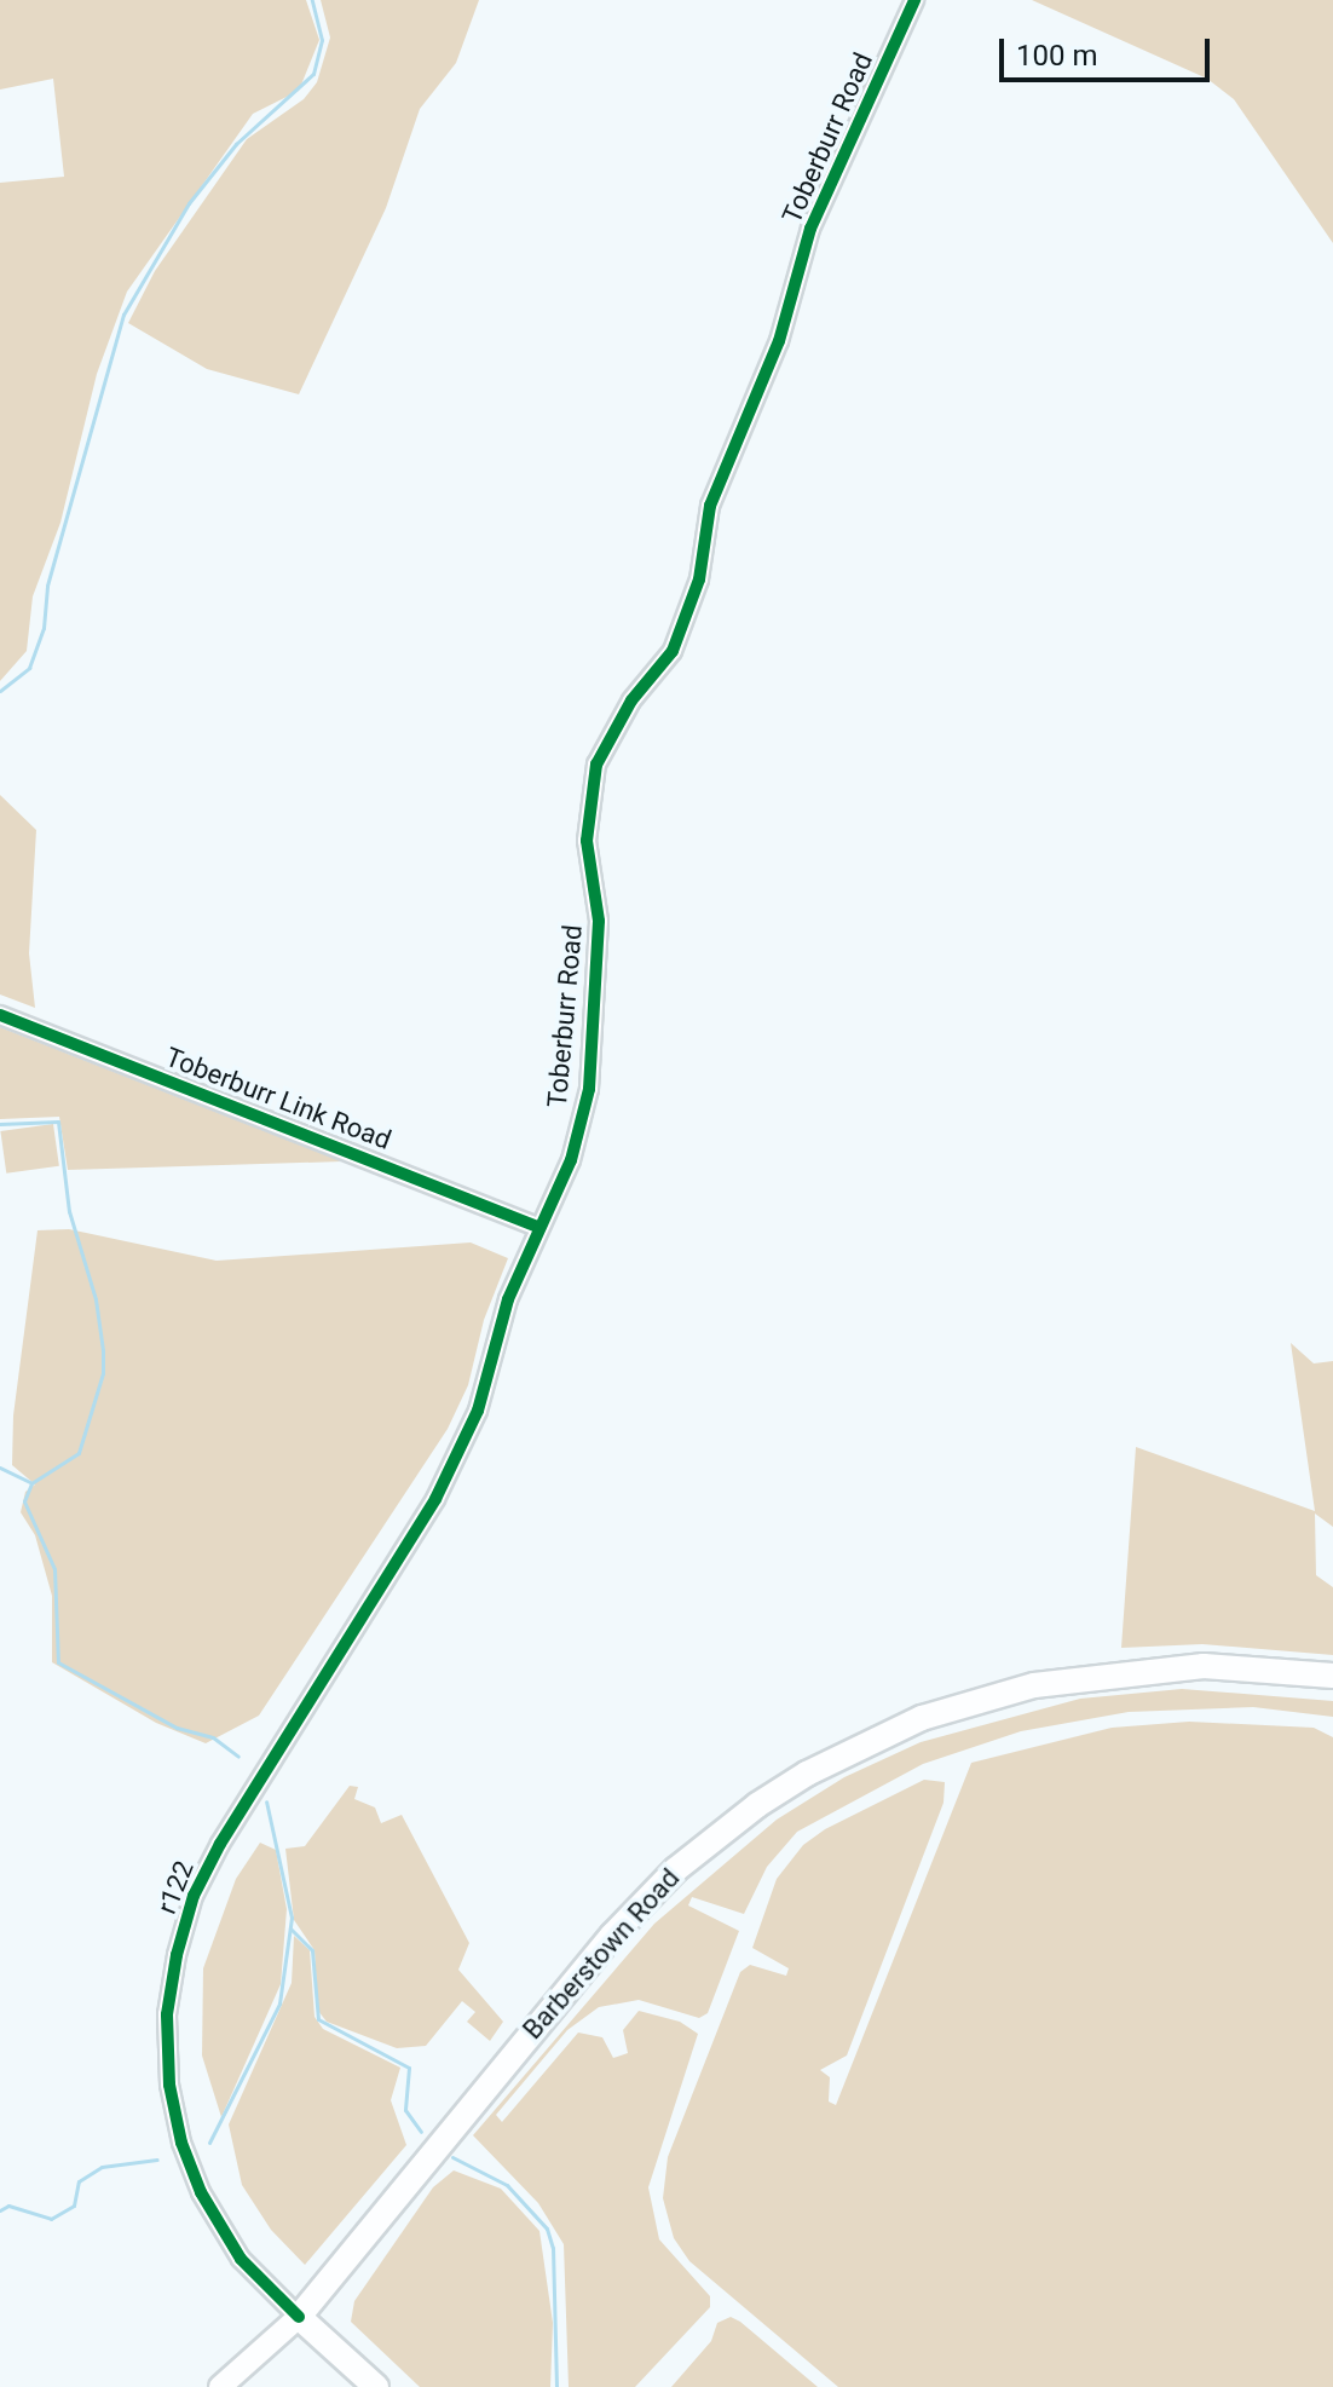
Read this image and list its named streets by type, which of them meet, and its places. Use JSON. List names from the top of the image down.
{
  "streets": {
    "main road": ["Barberstown Road"],
    "street": ["Toberburr Road", "Toberburr Link Road", "r122"]
  },
  "crossings": [
    ["Toberburr Road", "Toberburr Link Road"],
    ["Toberburr Road", "r122"],
    ["r122", "Barberstown Road"]
  ],
  "scale_bar": "100 m"
}
